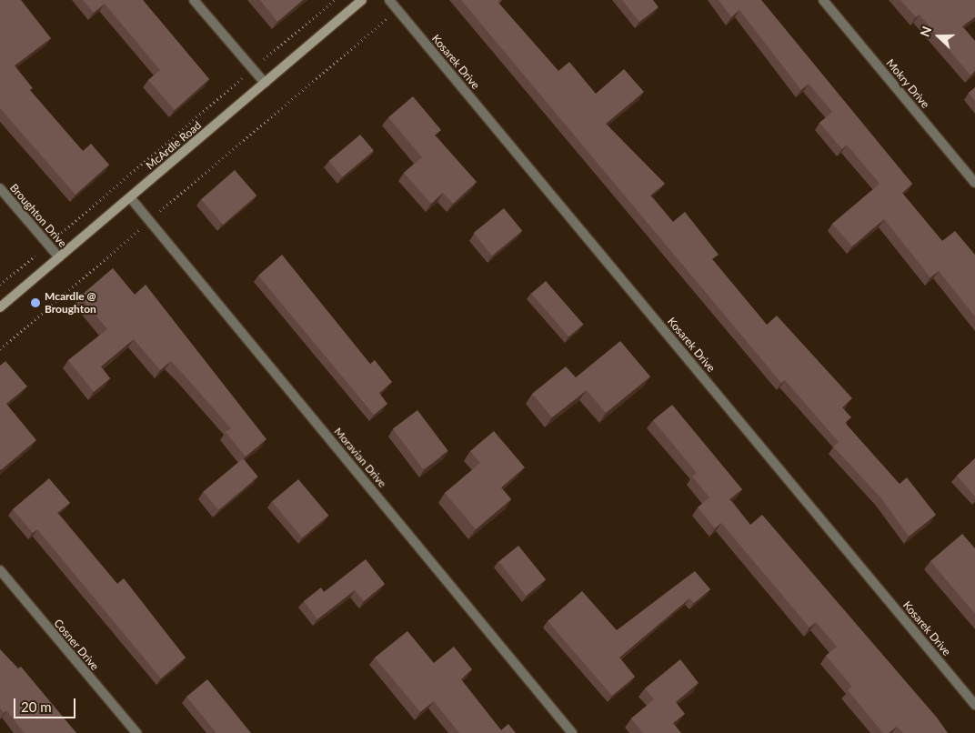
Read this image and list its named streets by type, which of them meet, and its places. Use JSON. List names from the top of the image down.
{
  "streets": {
    "main road": ["McArdle Road"],
    "street": [
      "Kosarek Drive",
      "Mokry Drive",
      "Broughton Drive",
      "Moravian Drive",
      "Cosner Drive"
    ]
  },
  "crossings": [
    ["McArdle Road", "Broughton Drive"],
    ["McArdle Road", "Moravian Drive"]
  ],
  "places": ["Mcardle @ Broughton"],
  "scale_bar": "20 m",
  "north": "left"
}
